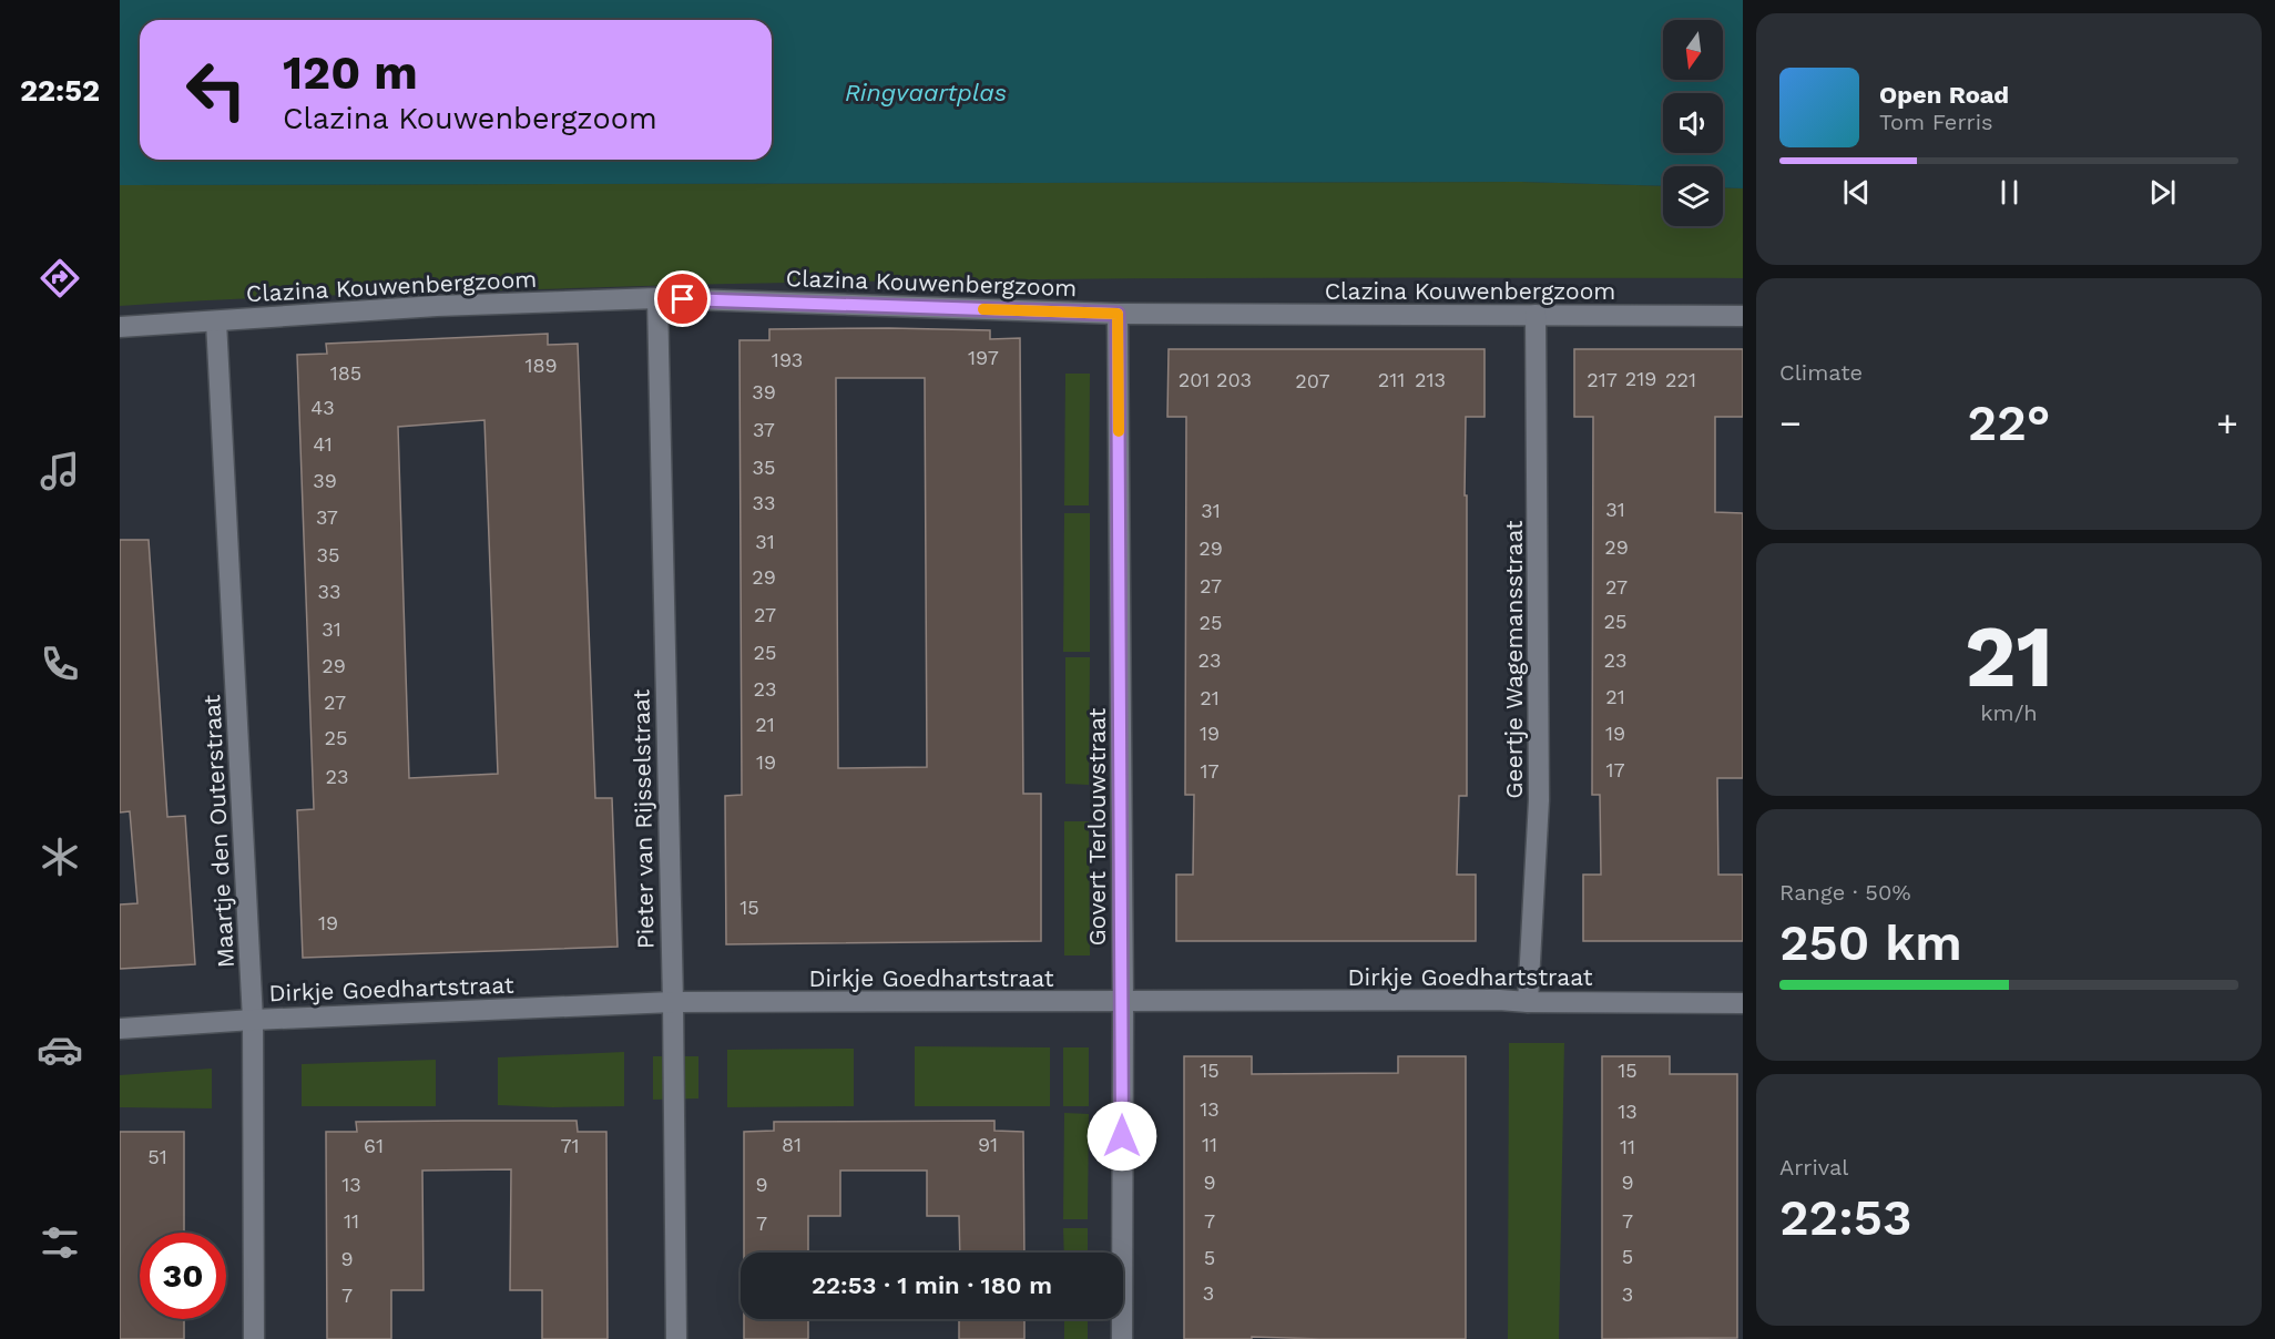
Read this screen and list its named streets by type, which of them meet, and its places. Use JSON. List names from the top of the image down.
{
  "streets": {
    "street": [
      "Clazina Kouwenbergzoom",
      "Geertje Wagemansstraat",
      "Pieter van Rijsselstraat",
      "Govert Terlouwstraat",
      "Maartje den Outerstraat",
      "Dirkje Goedhartstraat"
    ]
  },
  "crossings": [
    ["Clazina Kouwenbergzoom", "Geertje Wagemansstraat"],
    ["Clazina Kouwenbergzoom", "Pieter van Rijsselstraat"],
    ["Clazina Kouwenbergzoom", "Govert Terlouwstraat"],
    ["Clazina Kouwenbergzoom", "Maartje den Outerstraat"],
    ["Geertje Wagemansstraat", "Dirkje Goedhartstraat"],
    ["Pieter van Rijsselstraat", "Dirkje Goedhartstraat"],
    ["Govert Terlouwstraat", "Dirkje Goedhartstraat"],
    ["Maartje den Outerstraat", "Dirkje Goedhartstraat"]
  ],
  "water": ["Ringvaartplas"],
  "house_numbers": [
    "197",
    "193",
    "189",
    "185",
    "219",
    "201",
    "203",
    "211",
    "213",
    "217",
    "221",
    "207",
    "39",
    "43",
    "37",
    "41",
    "35",
    "39",
    "33",
    "31",
    "31",
    "37",
    "31",
    "29",
    "29",
    "35",
    "29",
    "27",
    "27",
    "33",
    "27",
    "25",
    "25",
    "31",
    "25",
    "23",
    "23",
    "29",
    "23",
    "21",
    "21",
    "27",
    "21",
    "19",
    "19",
    "25",
    "19",
    "17",
    "17",
    "23",
    "15",
    "19",
    "15",
    "15",
    "13",
    "13",
    "81",
    "91",
    "11",
    "61",
    "71",
    "11",
    "51",
    "9",
    "9",
    "13",
    "9",
    "11",
    "7",
    "7",
    "7",
    "5",
    "5",
    "9",
    "3",
    "3",
    "7"
  ],
  "north": "bottom",
  "page": {
    "tabs": "22:52",
    "turn": ["120 m", "Clazina Kouwenbergzoom"],
    "song": ["Open Road", "Tom Ferris"],
    "tile": [
      "Climate",
      ["21", "km/h"],
      ["Range · 50%", "250 km"],
      ["Arrival", "22:53"]
    ],
    "heat": ["−", "22°", "+"],
    "limit": "30",
    "trip": "22:53 · 1 min · 180 m"
  }
}
